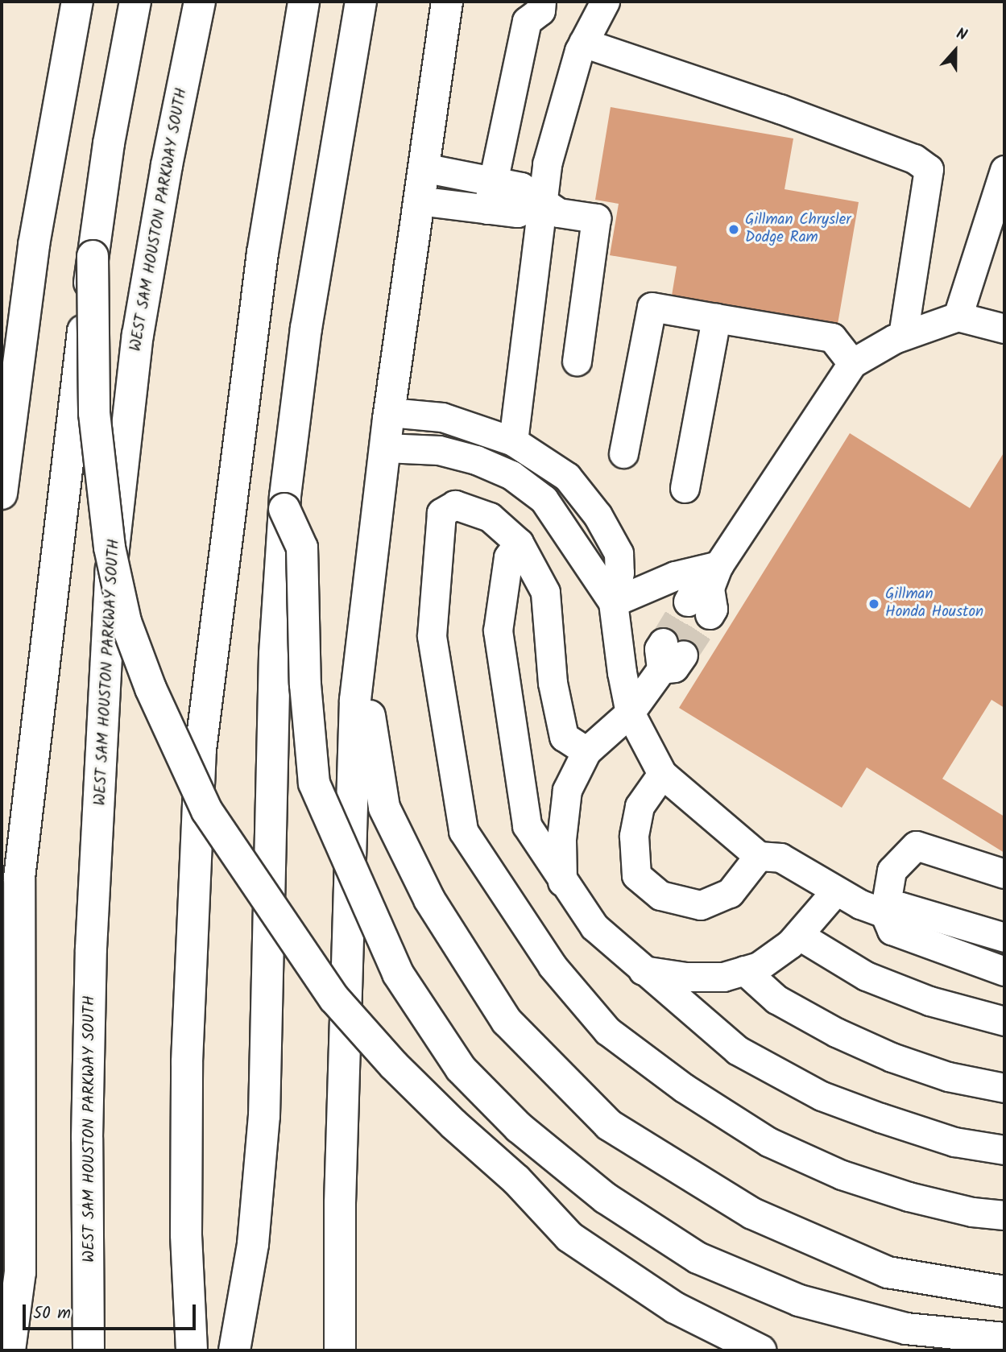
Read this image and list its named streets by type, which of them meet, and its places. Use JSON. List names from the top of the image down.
{
  "streets": {
    "main road": ["WEST SAM HOUSTON PARKWAY SOUTH"]
  },
  "places": ["Gillman Chrysler Dodge Ram", "Gillman Honda Houston"],
  "scale_bar": "50 m",
  "north": "top"
}
